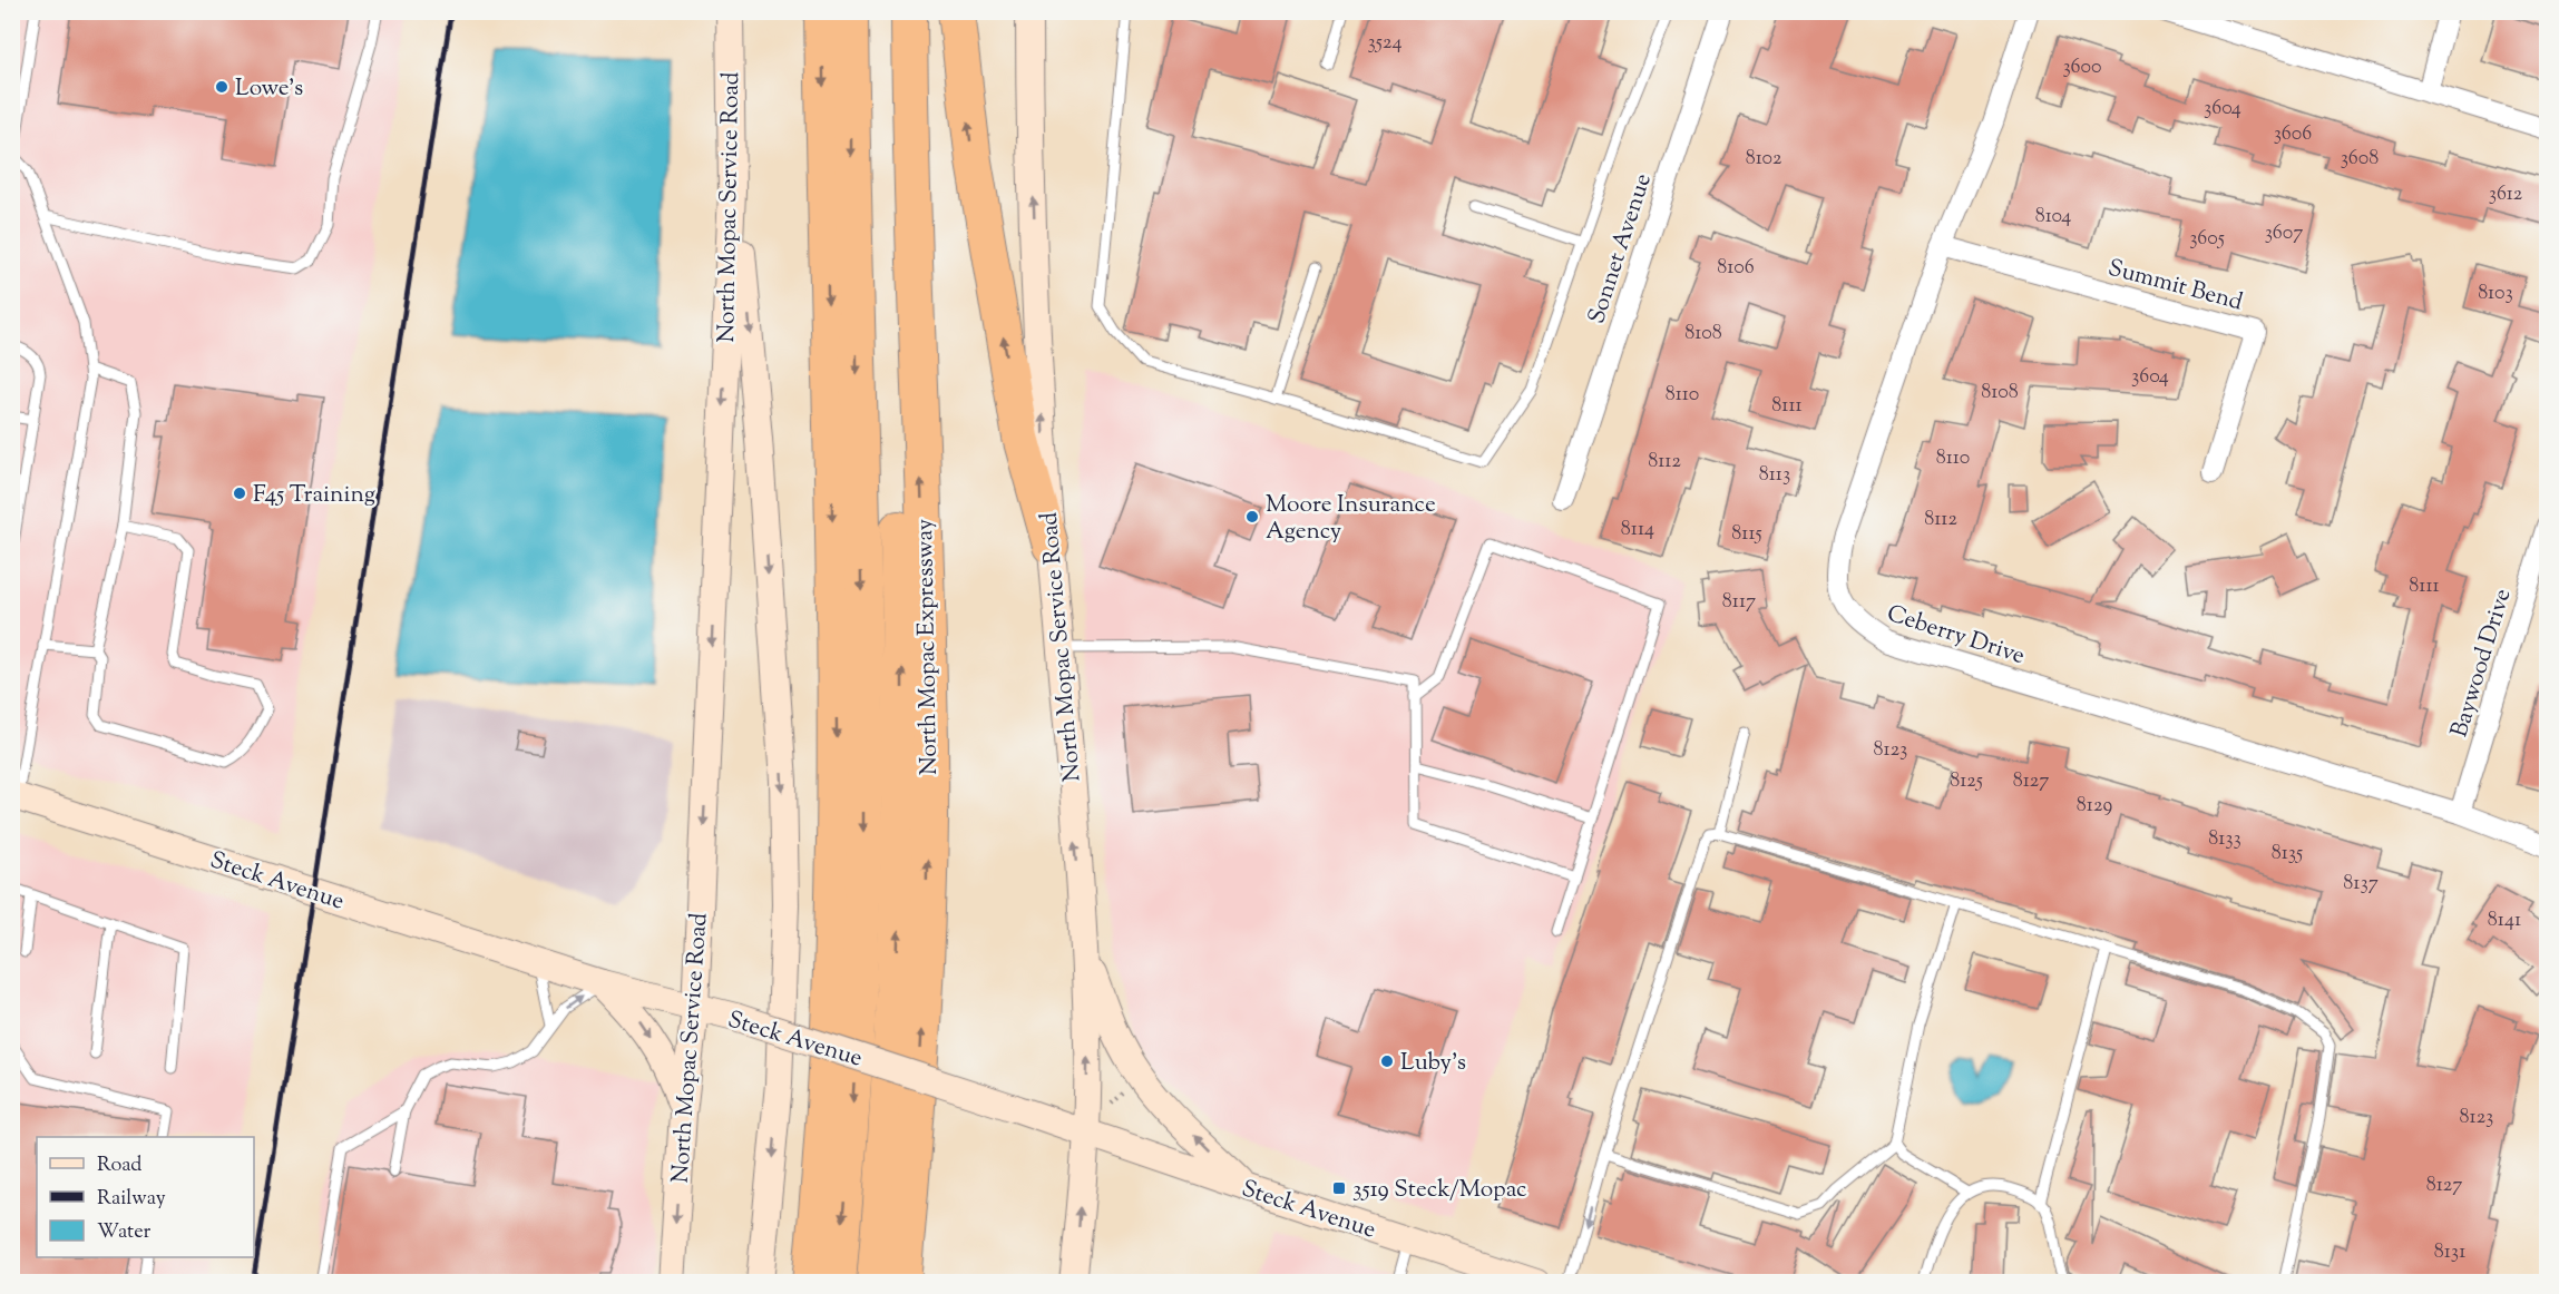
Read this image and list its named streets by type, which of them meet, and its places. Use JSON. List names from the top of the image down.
{
  "streets": {
    "highway": ["North Mopac Expressway"],
    "main road": ["North Mopac Service Road", "Steck Avenue"],
    "street": [
      "Sonnet Avenue",
      "Summit Bend",
      "Ceberry Drive",
      "Baywood Drive"
    ]
  },
  "crossings": [
    ["North Mopac Service Road", "Steck Avenue"],
    ["Summit Bend", "Ceberry Drive"],
    ["Ceberry Drive", "Baywood Drive"]
  ],
  "places": {
    "other": [
      "Lowe's",
      "F45 Training",
      "Moore Insurance Agency",
      "Luby's"
    ],
    "transit": ["3519 Steck/Mopac"]
  },
  "house_numbers": [
    "3524",
    "3600",
    "3604",
    "3606",
    "8102",
    "3608",
    "3612",
    "8104",
    "3607",
    "3605",
    "8106",
    "8103",
    "8108",
    "3604",
    "8108",
    "8110",
    "8111",
    "8110",
    "8112",
    "8113",
    "8112",
    "8114",
    "8115",
    "8111",
    "8117",
    "8123",
    "8125",
    "8127",
    "8129",
    "8133",
    "8135",
    "8137",
    "8141",
    "8123",
    "8127",
    "8131"
  ],
  "legend": ["Road", "Railway", "Water"]
}
